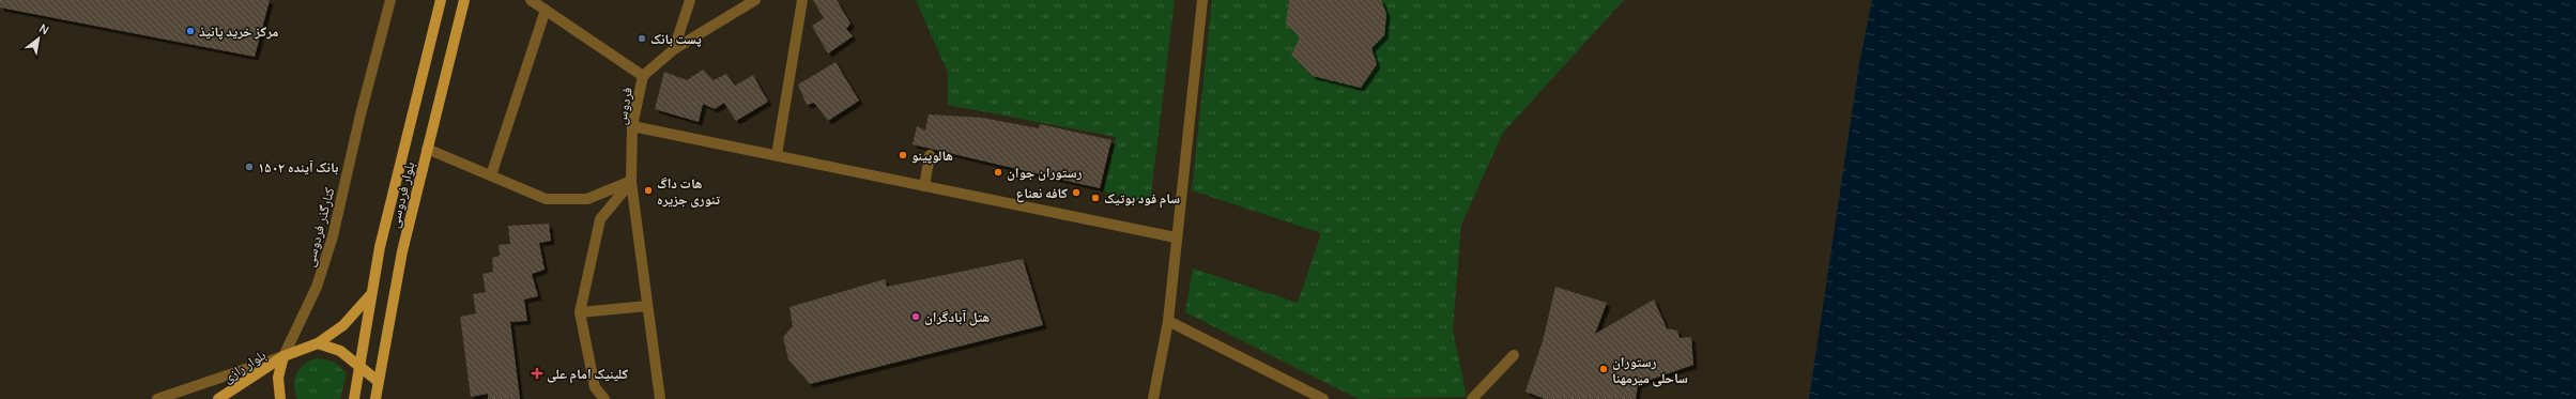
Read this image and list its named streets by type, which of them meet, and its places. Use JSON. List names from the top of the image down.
{
  "streets": {
    "main road": ["بلوار فردوسی", "بلوار رازی"],
    "street": ["فردوس", "کنارگذر فردوسی"]
  },
  "crossings": [
    ["بلوار فردوسی", "بلوار رازی"],
    ["کنارگذر فردوسی", "بلوار رازی"]
  ],
  "places": {
    "other": [
      "مرکز خرید پانیذ",
      "پست بانک",
      "هالوپینو",
      "بانک آینده ۱۵۰۲",
      "رستوران جوان",
      "هات داگ تنورى جزيره",
      "كافه نعناع",
      "سام فود بوتیک",
      "هتل آبادگران",
      "رستوران ساحلی میرمهنا"
    ],
    "health": ["کلینیک امام علی"]
  },
  "north": "top right"
}
